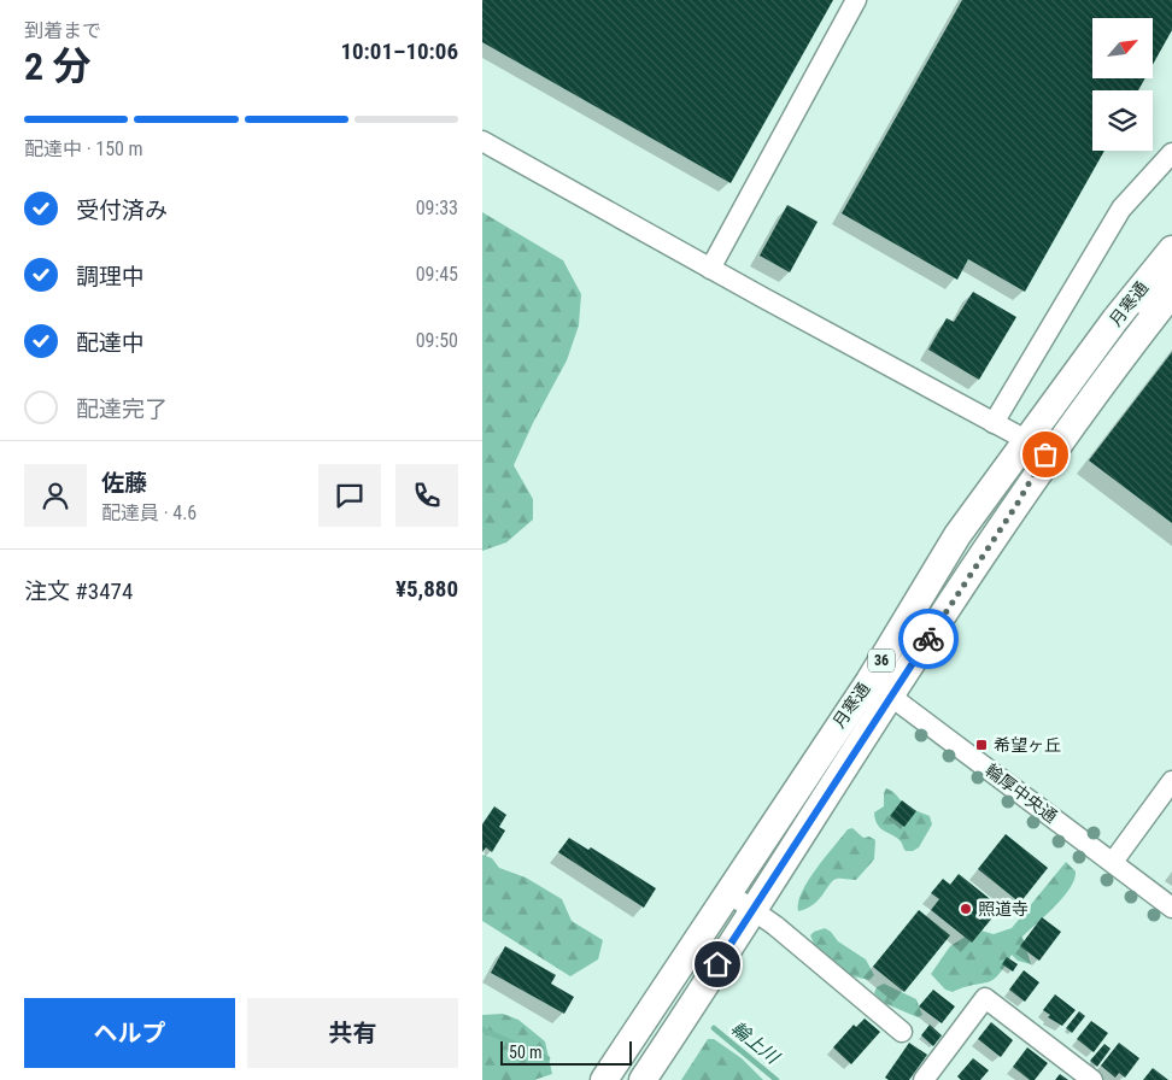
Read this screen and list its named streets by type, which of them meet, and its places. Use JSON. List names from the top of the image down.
{
  "streets": {
    "highway": ["月寒通", "36"],
    "street": ["輪厚中央通"]
  },
  "crossings": [
    ["月寒通", "輪厚中央通"]
  ],
  "water": ["輪上川"],
  "places": {
    "transit": ["希望ヶ丘"],
    "other": ["照道寺"]
  },
  "scale_bar": "50 m",
  "north": "top right",
  "page": {
    "heading": ["2 分", "到着まで", "10:01–10:06"],
    "panel": [
      "佐藤",
      "配達員 · 4.6",
      "注文 #3474",
      "¥5,880"
    ],
    "bar": "配達中 · 150 m",
    "list": [
      ["受付済み", "09:33"],
      ["調理中", "09:45"],
      ["配達中", "09:50"],
      "配達完了"
    ],
    "buttons": ["ヘルプ", "共有"],
    "scale": "50 m"
  }
}
